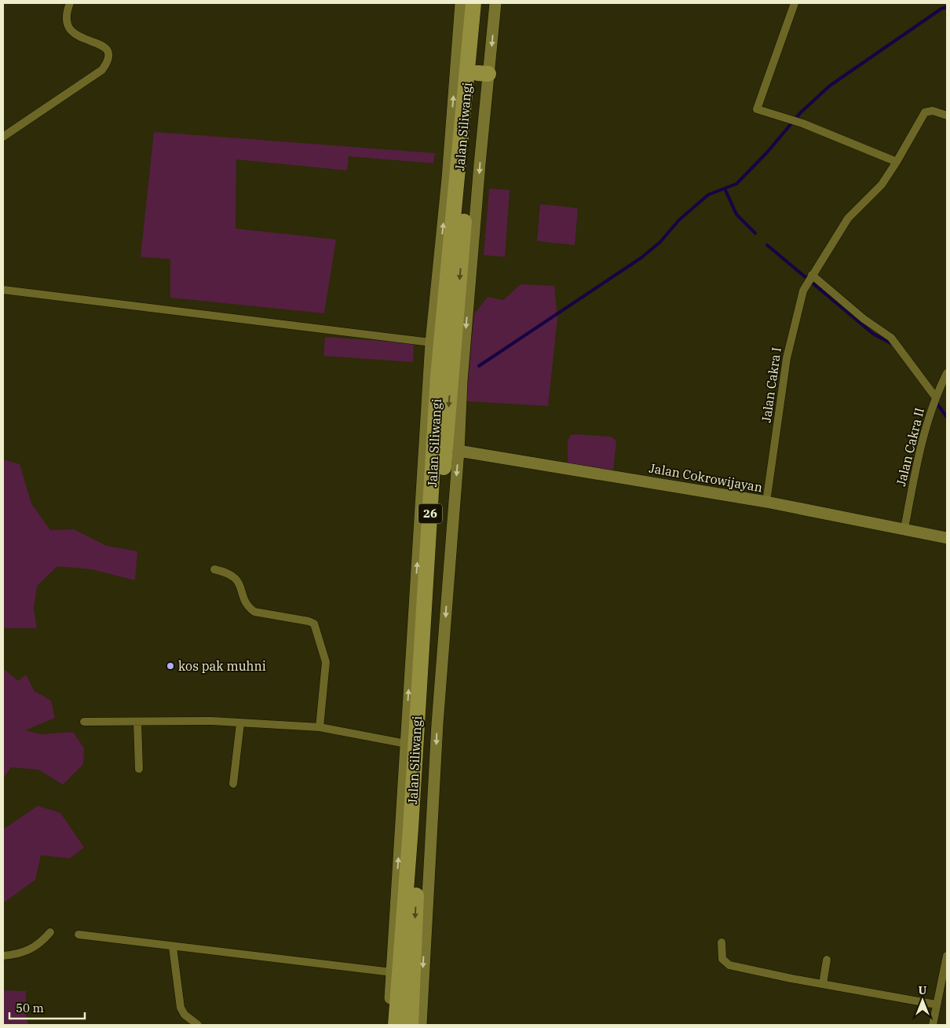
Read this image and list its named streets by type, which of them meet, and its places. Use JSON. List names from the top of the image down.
{
  "streets": {
    "highway": ["Jalan Siliwangi", "26"],
    "street": ["Jalan Cakra I", "Jalan Cakra II", "Jalan Cokrowijayan"]
  },
  "crossings": [
    ["Jalan Cakra I", "Jalan Cokrowijayan"],
    ["Jalan Cakra II", "Jalan Cokrowijayan"]
  ],
  "places": ["kos pak muhni"],
  "scale_bar": "50 m",
  "north": "top"
}
